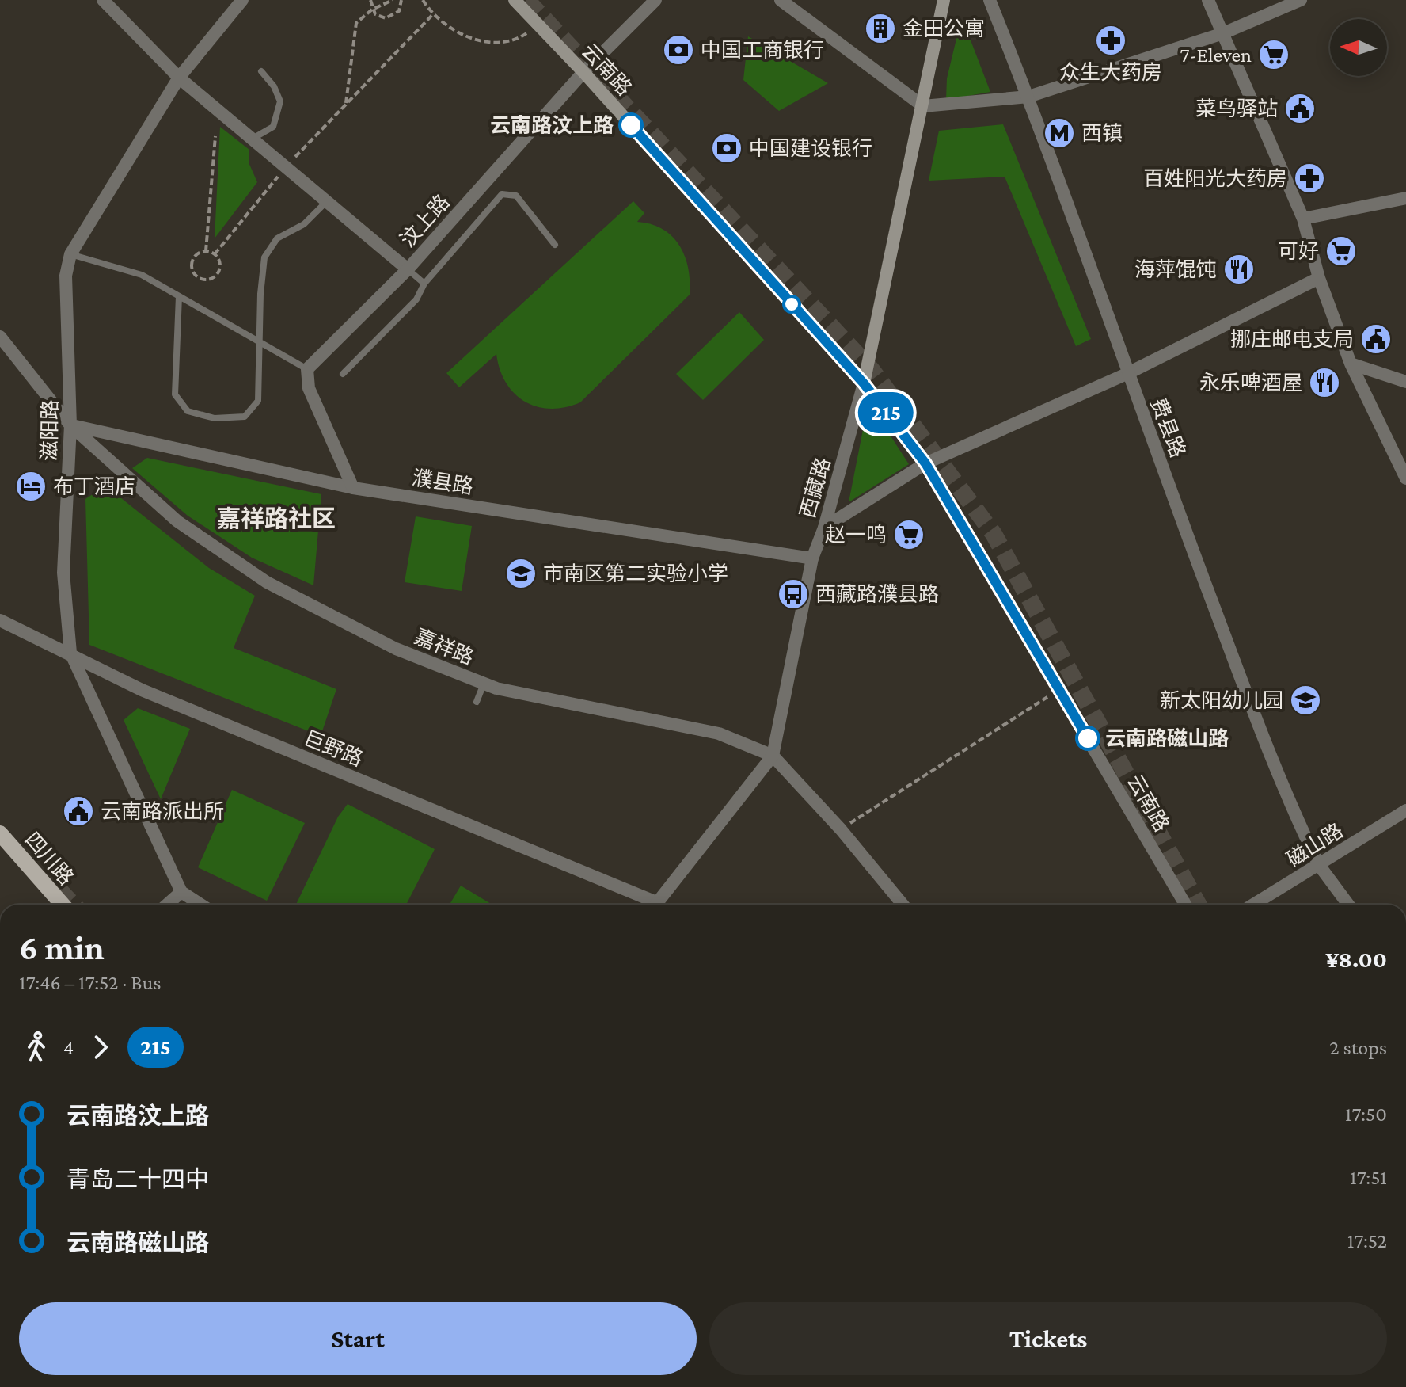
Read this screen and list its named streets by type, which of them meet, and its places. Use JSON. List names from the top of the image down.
{
  "streets": {
    "main road": ["云南路", "西藏路", "四川路"],
    "street": [
      "汶上路",
      "费县路",
      "滋阳路",
      "濮县路",
      "嘉祥路",
      "巨野路",
      "磁山路"
    ]
  },
  "crossings": [
    ["云南路", "汶上路"],
    ["云南路", "西藏路"],
    ["费县路", "磁山路"],
    ["滋阳路", "濮县路"],
    ["滋阳路", "嘉祥路"],
    ["滋阳路", "巨野路"],
    ["濮县路", "西藏路"],
    ["濮县路", "嘉祥路"],
    ["西藏路", "嘉祥路"]
  ],
  "districts": ["嘉祥路社区"],
  "places": {
    "building": ["金田公寓"],
    "pharmacy": ["众生大药房", "百姓阳光大药房"],
    "bank": ["中国工商银行", "中国建设银行"],
    "supermarket": ["7-Eleven", "可好", "赵一鸣"],
    "public building": ["菜鸟驿站", "挪庄邮电支局", "云南路派出所"],
    "other": ["云南路汶上路", "云南路磁山路"],
    "metro station": ["西镇"],
    "restaurant": ["海萍馄饨", "永乐啤酒屋"],
    "hotel": ["布丁酒店"],
    "school or university": ["市南区第二实验小学", "新太阳幼儿园"],
    "bus stop": ["西藏路濮县路"]
  },
  "lines": ["bus line 215"],
  "north": "left",
  "page": {
    "on_map": "215",
    "heading": ["6 min", "17:46 – 17:52 · Bus", "¥8.00"],
    "legs": ["4", "215", "2 stops"],
    "list": [
      {
        "name": "云南路汶上路",
        "value": "17:50"
      },
      {
        "name": "青岛二十四中",
        "value": "17:51"
      },
      {
        "name": "云南路磁山路",
        "value": "17:52"
      }
    ],
    "buttons": ["Start", "Tickets"]
  }
}
